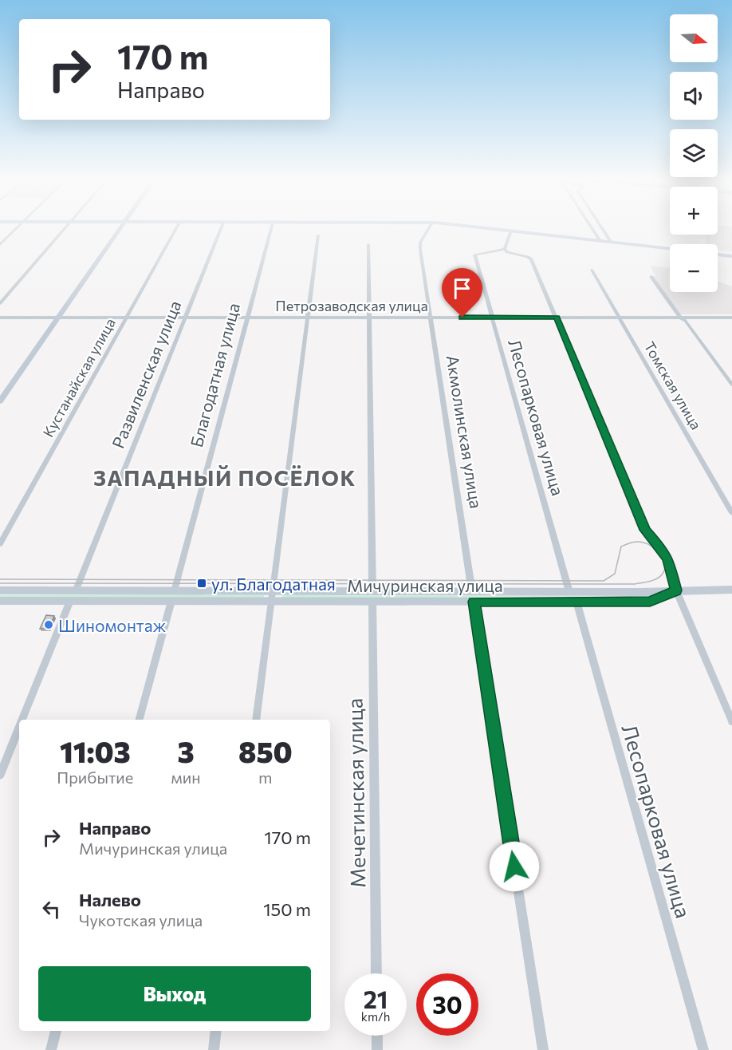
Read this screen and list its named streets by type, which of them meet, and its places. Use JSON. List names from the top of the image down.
{
  "streets": {
    "street": [
      "Петрозаводская улица",
      "Развиленская улица",
      "Благодатная улица",
      "Кустанайская улица",
      "Томская улица",
      "Лесопарковая улица",
      "Акмолинская улица",
      "Мичуринская улица",
      "Мечетинская улица"
    ]
  },
  "crossings": [
    ["Петрозаводская улица", "Развиленская улица"],
    ["Петрозаводская улица", "Благодатная улица"],
    ["Петрозаводская улица", "Кустанайская улица"],
    ["Петрозаводская улица", "Томская улица"],
    ["Петрозаводская улица", "Лесопарковая улица"],
    ["Петрозаводская улица", "Акмолинская улица"],
    ["Петрозаводская улица", "Мечетинская улица"],
    ["Развиленская улица", "Мичуринская улица"],
    ["Благодатная улица", "Мичуринская улица"],
    ["Лесопарковая улица", "Мичуринская улица"],
    ["Акмолинская улица", "Мичуринская улица"],
    ["Мичуринская улица", "Мечетинская улица"]
  ],
  "districts": ["ЗАПАДНЫЙ ПОСЁЛОК"],
  "places": {
    "transit": ["ул. Благодатная"],
    "other": ["Шиномонтаж"]
  },
  "north": "right",
  "page": {
    "map_buttons": ["+", "−"],
    "turn": ["170 m", "Направо"],
    "eta": [
      "11:03",
      "Прибытие",
      "3",
      "мин",
      "850",
      "m"
    ],
    "list": [
      {
        "name": "Направо",
        "note": "Мичуринская улица",
        "value": "170 m"
      },
      {
        "name": "Налево",
        "note": "Чукотская улица",
        "value": "150 m"
      }
    ],
    "buttons": "Выход",
    "speed": "21 km/h",
    "limit": "30"
  }
}
